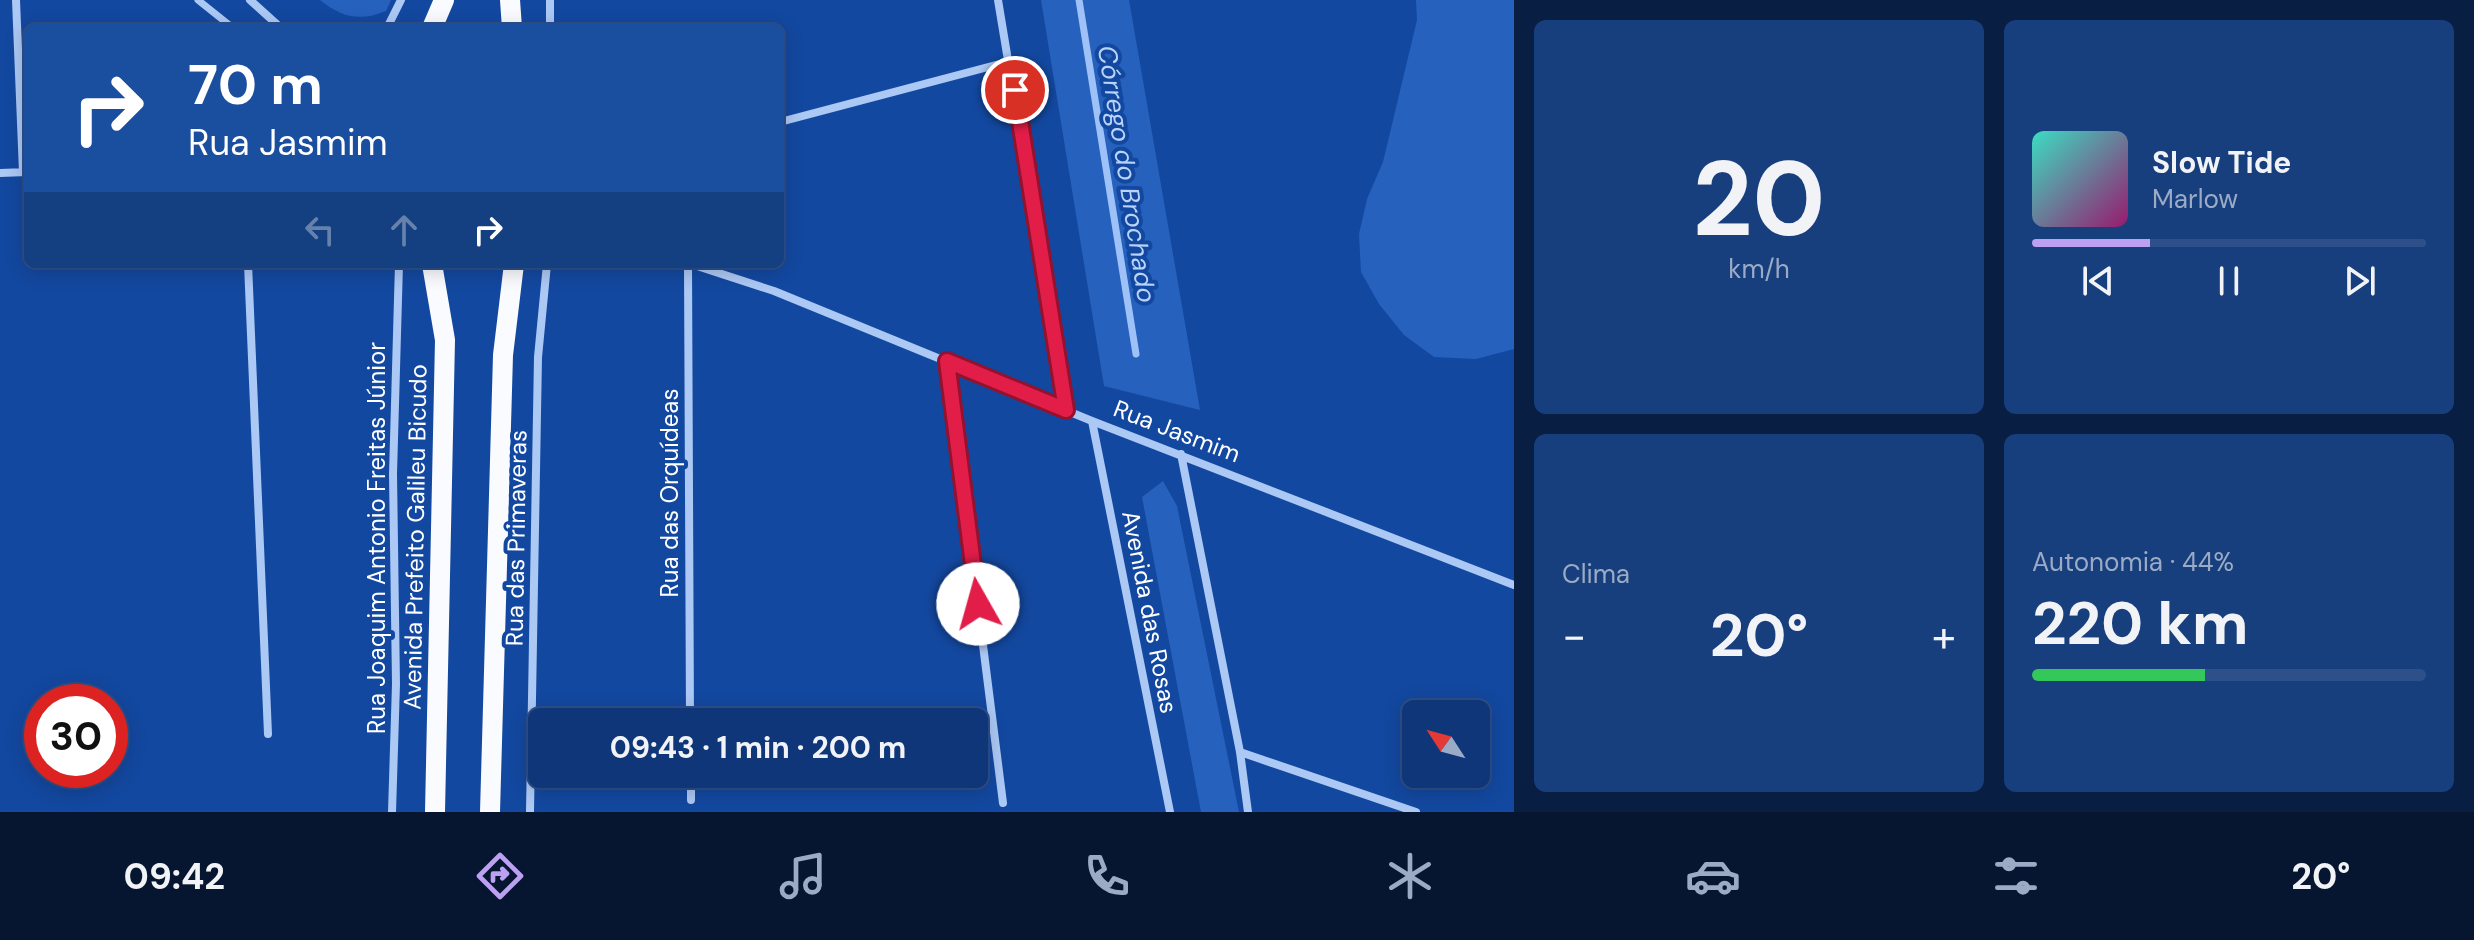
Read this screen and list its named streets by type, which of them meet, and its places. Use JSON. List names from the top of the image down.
{
  "streets": {
    "main road": ["Avenida Prefeito Galileu Bicudo"],
    "street": [
      "Rua Jasmim",
      "Rua das Orquídeas",
      "Rua Joaquim Antonio Freitas Júnior",
      "Rua das Primaveras",
      "Avenida das Rosas"
    ]
  },
  "crossings": [
    ["Rua Jasmim", "Avenida das Rosas"]
  ],
  "water": ["Córrego do Brochado"],
  "north": "top left",
  "page": {
    "tile": [
      ["20", "km/h"],
      "Clima",
      ["Autonomia · 44%", "220 km"]
    ],
    "turn": ["70 m", "Rua Jasmim"],
    "song": ["Slow Tide", "Marlow"],
    "heat": ["−", "20°", "+"],
    "limit": "30",
    "trip": "09:43 · 1 min · 200 m",
    "tabs": ["09:42", "20°"]
  }
}
